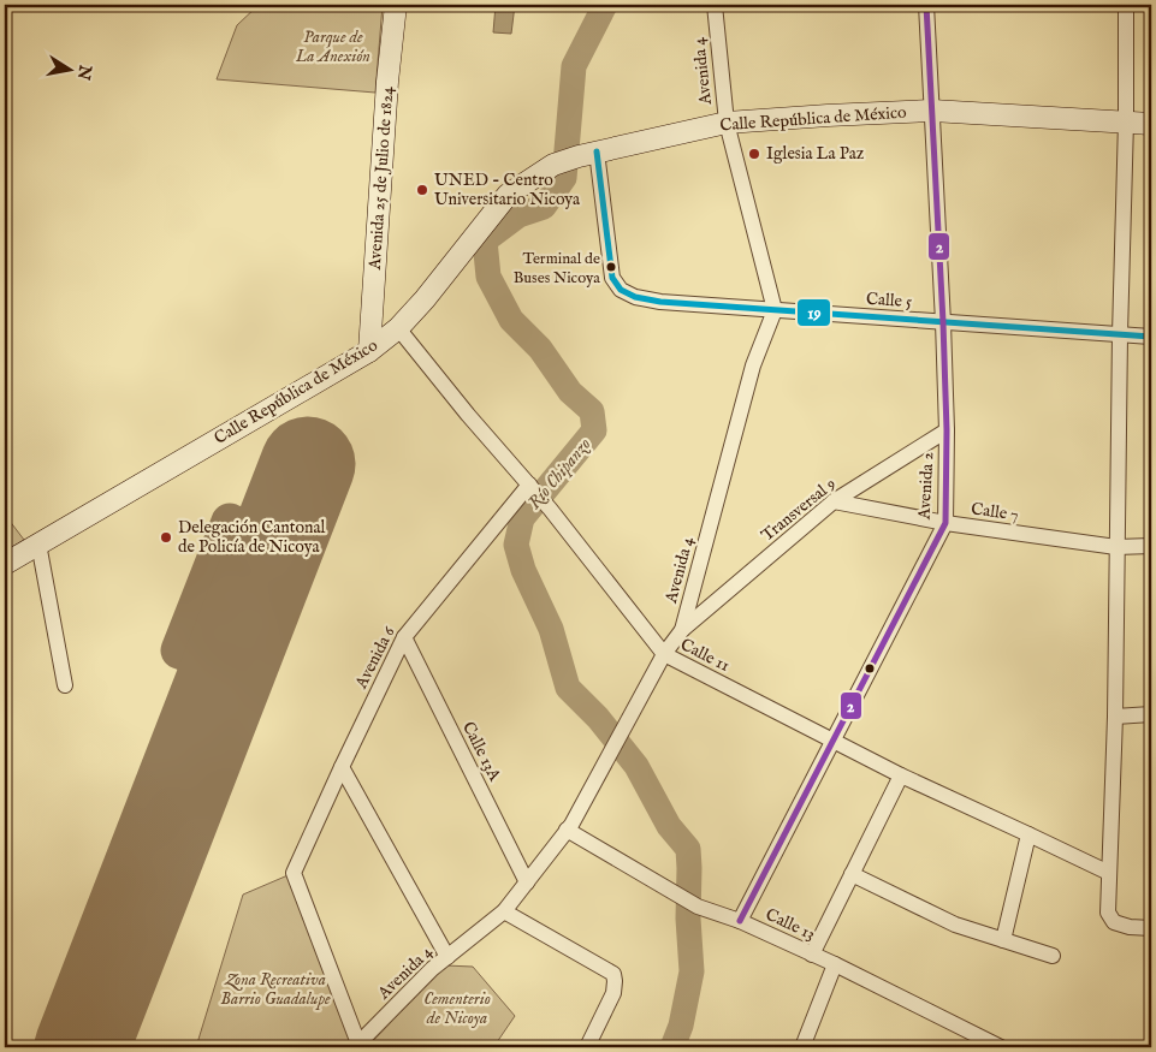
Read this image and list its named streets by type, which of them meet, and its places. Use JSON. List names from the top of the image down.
{
  "streets": {
    "main road": ["Calle República de México", "Avenida 25 de Julio de 1824"],
    "street": [
      "Avenida 4",
      "Calle 5",
      "Avenida 2",
      "Transversal 9",
      "Calle 7",
      "Calle 11",
      "Avenida 6",
      "Calle 13A",
      "Calle 13"
    ]
  },
  "crossings": [
    ["Avenida 4", "Calle República de México"],
    ["Avenida 4", "Calle 5"],
    ["Avenida 4", "Transversal 9"],
    ["Avenida 4", "Calle 11"],
    ["Avenida 4", "Avenida 6"],
    ["Avenida 4", "Calle 13A"],
    ["Avenida 4", "Calle 13"],
    ["Calle República de México", "Avenida 25 de Julio de 1824"],
    ["Calle República de México", "Calle 5"],
    ["Calle República de México", "Avenida 2"],
    ["Calle República de México", "Calle 11"],
    ["Calle 5", "Avenida 2"],
    ["Avenida 2", "Transversal 9"],
    ["Avenida 2", "Calle 7"],
    ["Avenida 2", "Calle 11"],
    ["Avenida 2", "Calle 13"],
    ["Transversal 9", "Calle 7"],
    ["Calle 11", "Avenida 6"],
    ["Avenida 6", "Calle 13A"]
  ],
  "water": ["Río Chipanzo"],
  "parks": ["Parque de La Anexión", "Zona Recreativa Barrio Guadalupe", "Cementerio de Nicoya"],
  "places": [
    "Iglesia La Paz",
    "UNED - Centro Universitario Nicoya",
    "Terminal de Buses Nicoya",
    "Delegación Cantonal de Policía de Nicoya"
  ],
  "lines": ["transit line 2", "transit line 19"],
  "north": "right"
}
